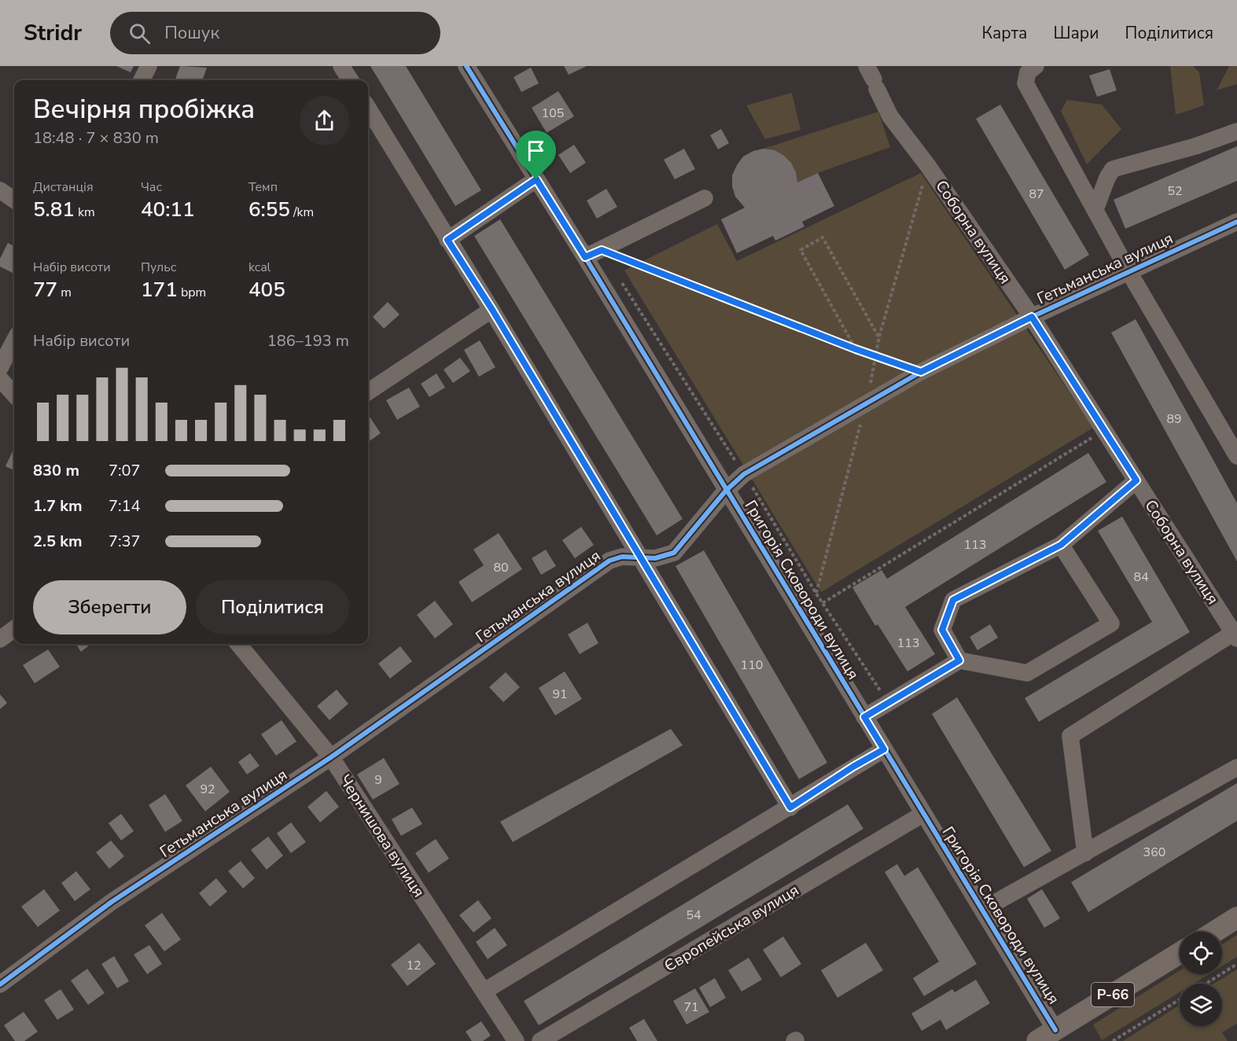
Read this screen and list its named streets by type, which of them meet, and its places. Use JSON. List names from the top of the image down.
{
  "streets": {
    "main road": ["Р-66"],
    "street": [
      "Соборна вулиця",
      "Гетьманська вулиця",
      "Григорія Сковороди вулиця",
      "Чернишова вулиця",
      "Європейська вулиця"
    ]
  },
  "crossings": [
    ["Соборна вулиця", "Гетьманська вулиця"],
    ["Гетьманська вулиця", "Григорія Сковороди вулиця"],
    ["Гетьманська вулиця", "Чернишова вулиця"],
    ["Григорія Сковороди вулиця", "Європейська вулиця"],
    ["Григорія Сковороди вулиця", "Р-66"]
  ],
  "house_numbers": [
    "105",
    "52",
    "87",
    "89",
    "113",
    "80",
    "84",
    "113",
    "110",
    "91",
    "9",
    "92",
    "360",
    "54",
    "12",
    "71"
  ],
  "page": {
    "header": "Stridr",
    "search": "Пошук",
    "nav": ["Карта", "Шари", "Поділитися"],
    "heading": ["Вечірня пробіжка", "18:48 · 7 × 830 m"],
    "stats": [
      ["Дистанція", "5.81 km"],
      ["Час", "40:11"],
      ["Темп", "6:55 /km"],
      ["Набір висоти", "77 m"],
      ["Пульс", "171 bpm"],
      ["kcal", "405"]
    ],
    "chart": ["Набір висоти", "186–193 m"],
    "list": [
      {
        "name": "830 m",
        "note": "7:07"
      },
      {
        "name": "1.7 km",
        "note": "7:14"
      },
      {
        "name": "2.5 km",
        "note": "7:37"
      }
    ],
    "buttons": ["Зберегти", "Поділитися"]
  }
}
